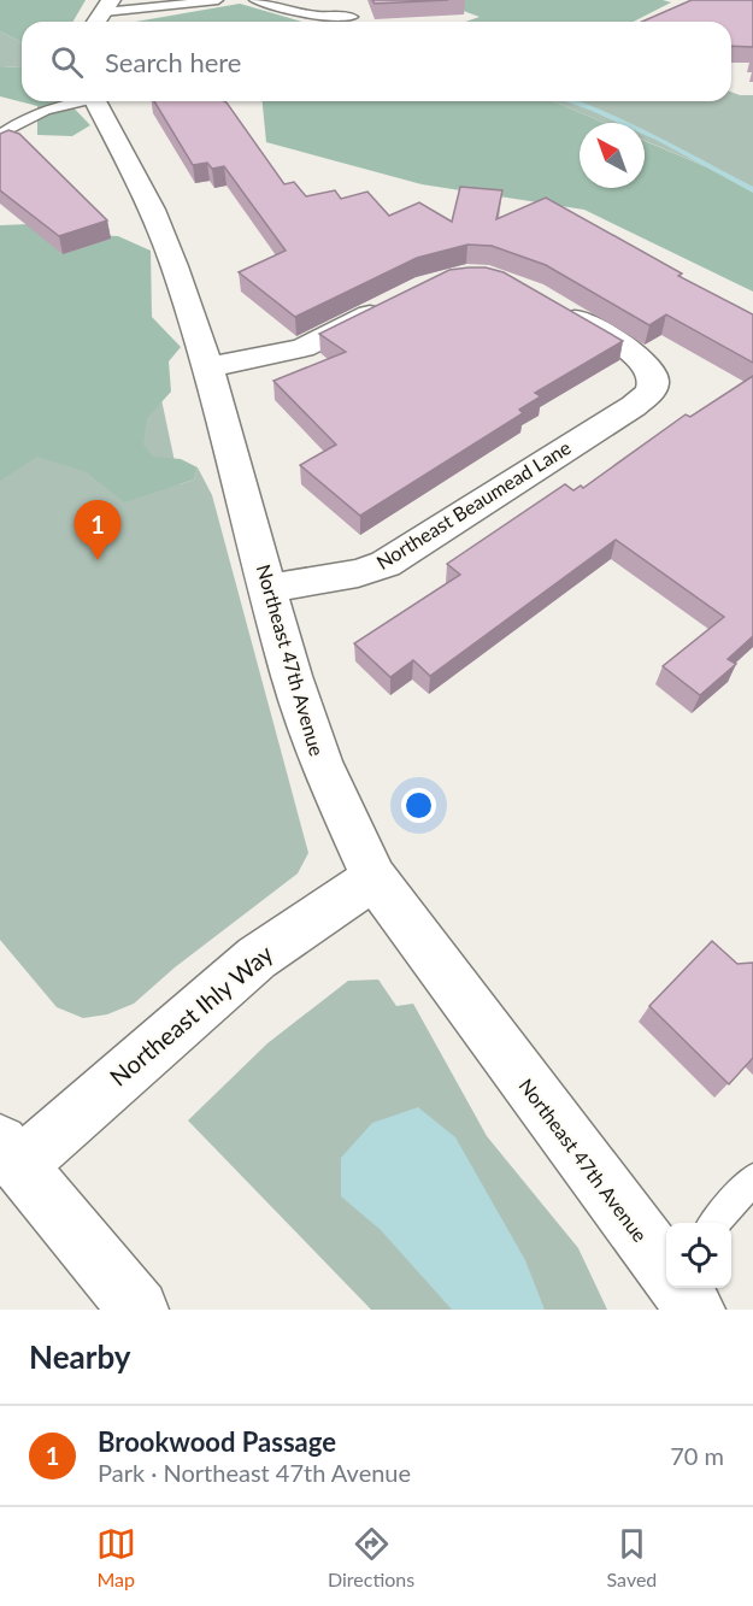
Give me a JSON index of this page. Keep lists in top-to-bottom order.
{
  "streets": {
    "street": ["Northeast Beaumead Lane", "Northeast 47th Avenue", "Northeast Ihly Way"]
  },
  "crossings": [
    ["Northeast Beaumead Lane", "Northeast 47th Avenue"],
    ["Northeast 47th Avenue", "Northeast Ihly Way"]
  ],
  "north": "top left",
  "page": {
    "search": "Search here",
    "pins": "1",
    "heading": "Nearby",
    "list": [
      {
        "mark": "1",
        "name": "Brookwood Passage",
        "note": "Park · Northeast 47th Avenue",
        "value": "70 m"
      }
    ],
    "nav": ["Map", "Directions", "Saved"]
  }
}
